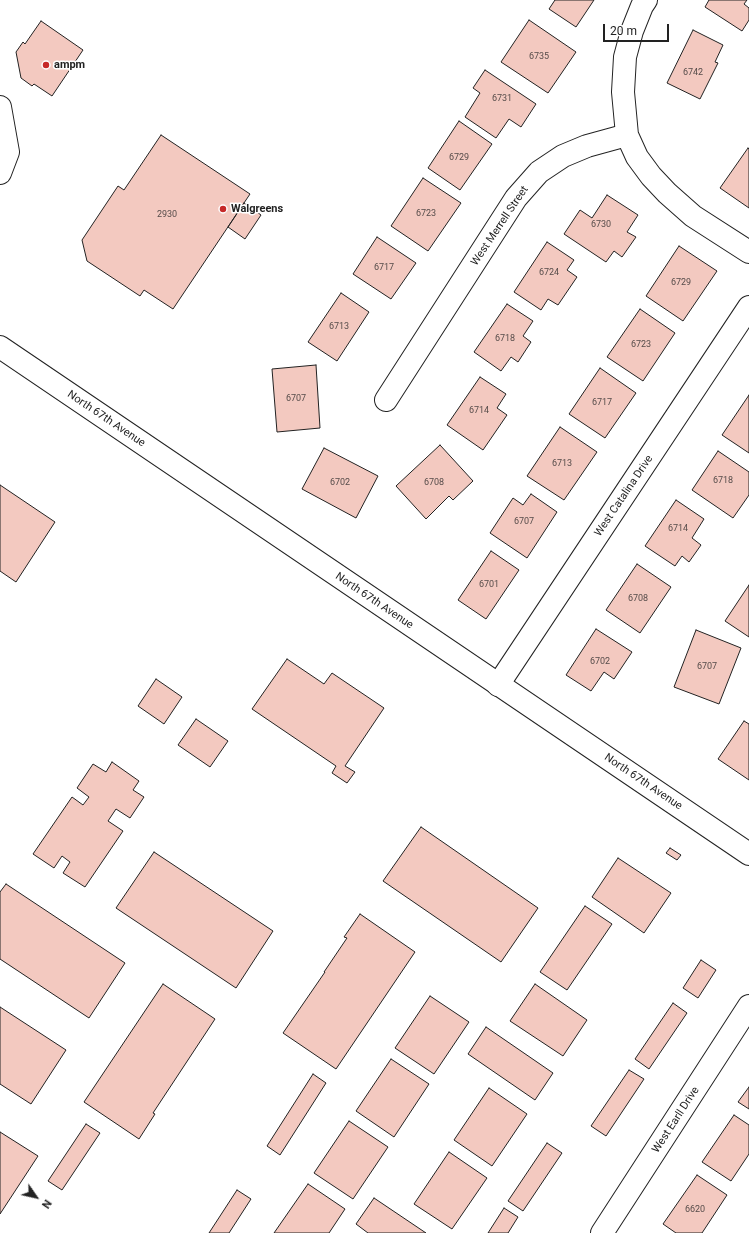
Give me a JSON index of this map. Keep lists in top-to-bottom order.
{
  "streets": {
    "street": [
      "West Merrell Street",
      "North 67th Avenue",
      "West Catalina Drive",
      "West Earll Drive"
    ]
  },
  "crossings": [
    ["North 67th Avenue", "West Catalina Drive"]
  ],
  "places": ["ampm", "Walgreens"],
  "house_numbers": [
    "6735",
    "6742",
    "6731",
    "6729",
    "6723",
    "2930",
    "6730",
    "6717",
    "6724",
    "6729",
    "6713",
    "6718",
    "6723",
    "6707",
    "6717",
    "6714",
    "6713",
    "6718",
    "6702",
    "6708",
    "6707",
    "6714",
    "6701",
    "6708",
    "6702",
    "6707",
    "6620"
  ],
  "scale_bar": "20 m",
  "north": "bottom right"
}
